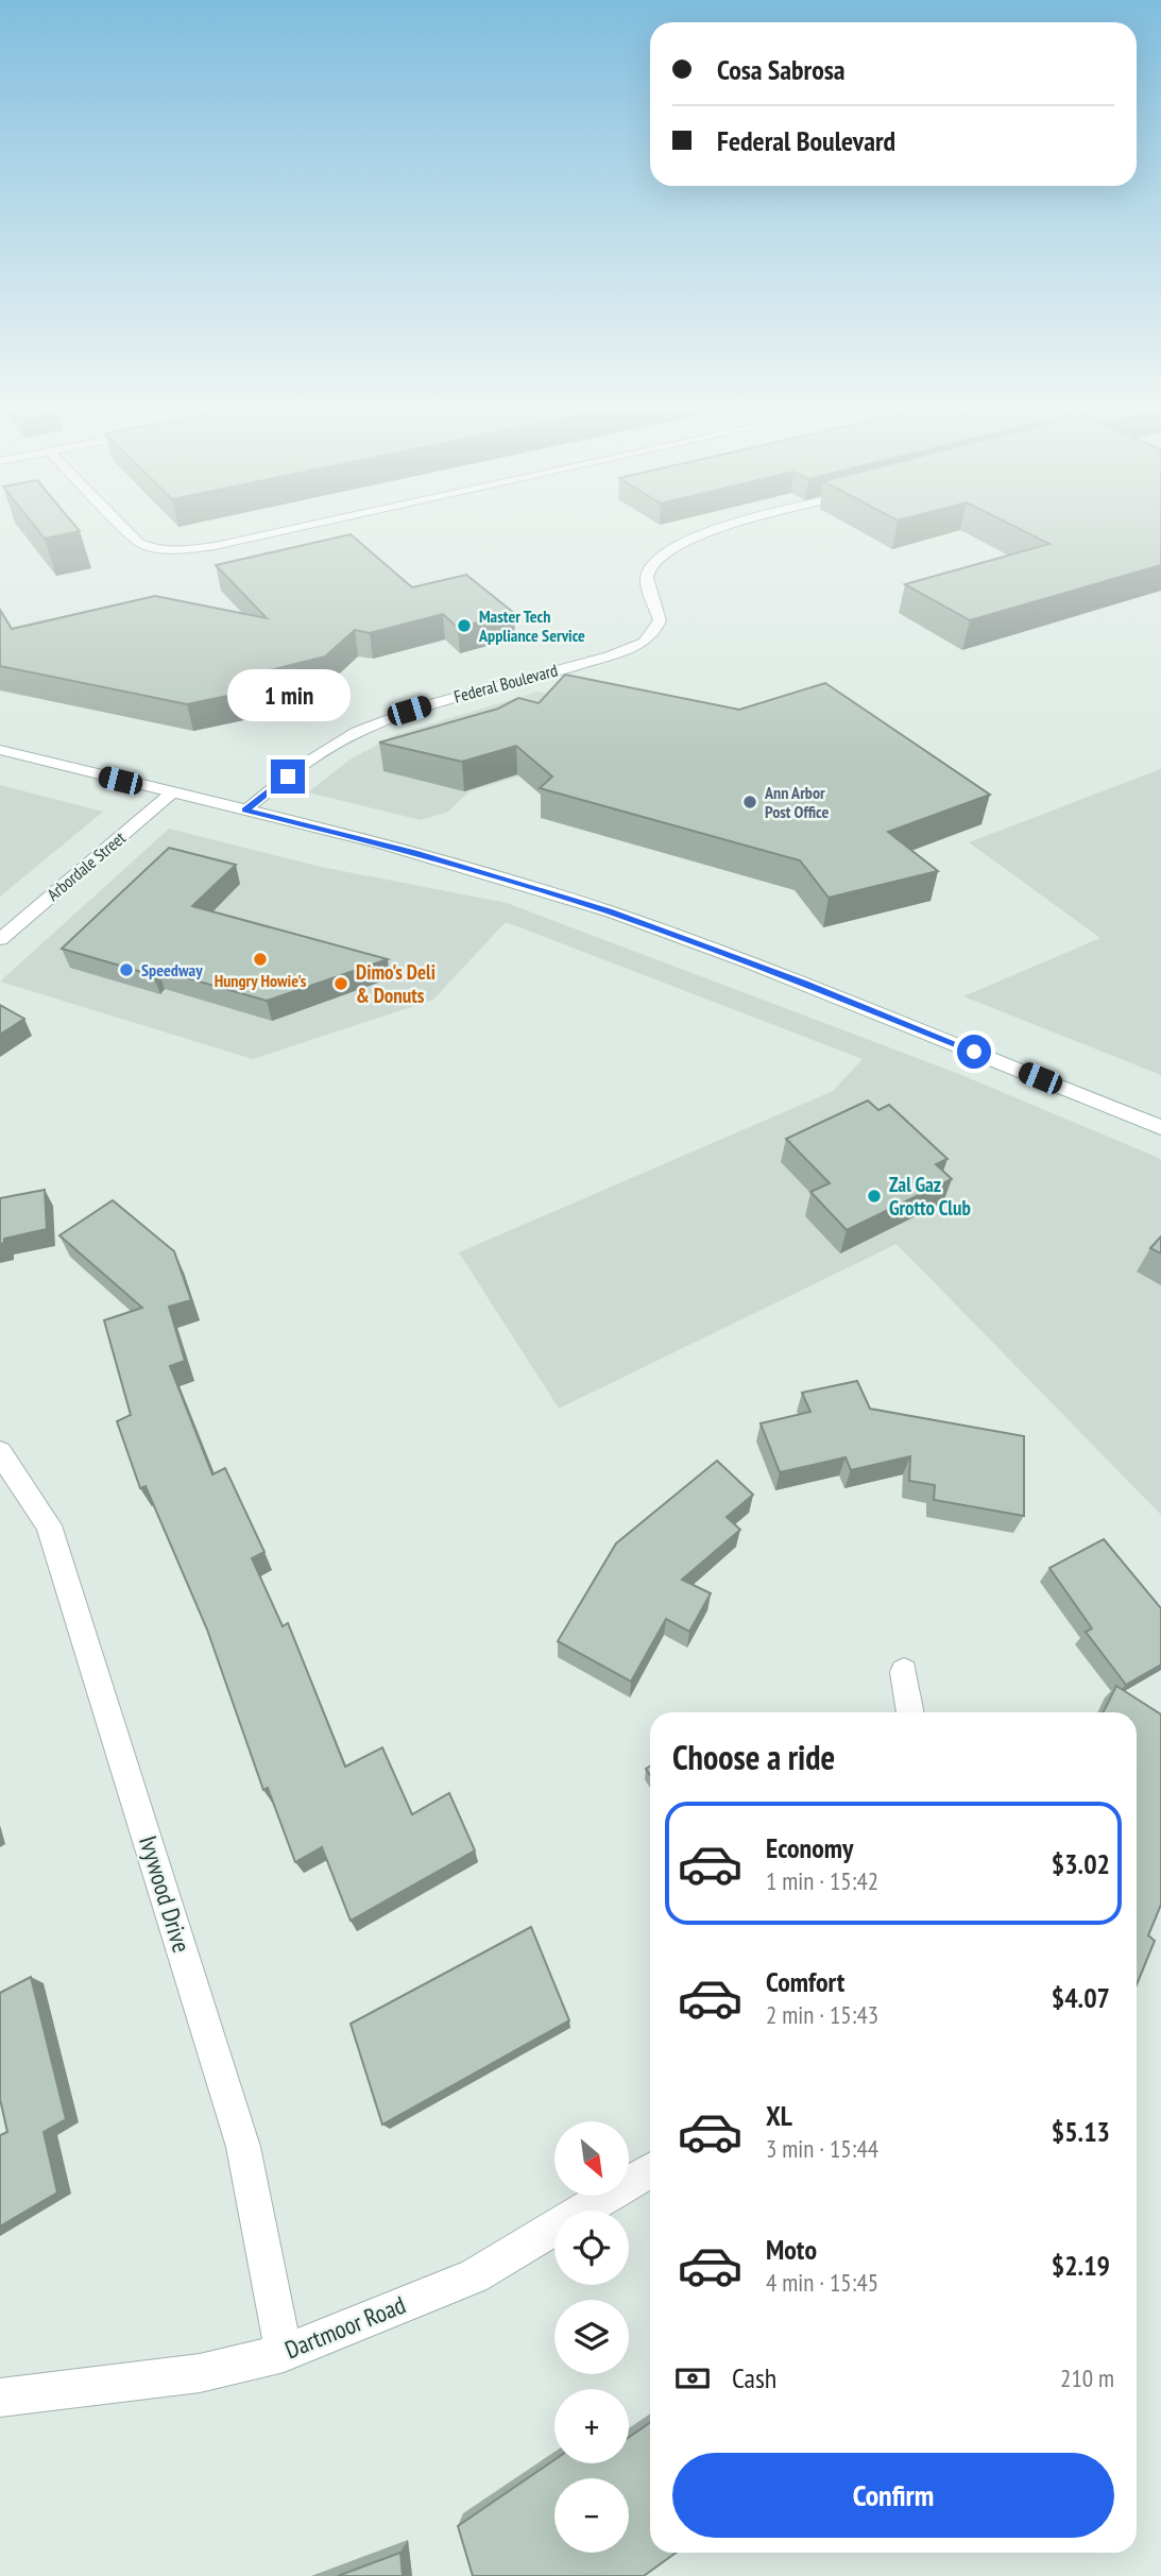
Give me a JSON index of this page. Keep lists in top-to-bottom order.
{
  "streets": {
    "street": [
      "Federal Boulevard",
      "Arbordale Street",
      "Ivywood Drive",
      "Dartmoor Road"
    ]
  },
  "crossings": [
    ["Ivywood Drive", "Dartmoor Road"]
  ],
  "places": [
    "Master Tech Appliance Service",
    "Ann Arbor Post Office",
    "Hungry Howie's",
    "Speedway",
    "Dimo's Deli & Donuts",
    "Zal Gaz Grotto Club"
  ],
  "north": "bottom right",
  "page": {
    "banner": ["Cosa Sabrosa", "Federal Boulevard"],
    "bubble": "1 min",
    "heading": "Choose a ride",
    "list": [
      {
        "name": "Economy",
        "note": "1 min · 15:42",
        "value": "$3.02"
      },
      {
        "name": "Comfort",
        "note": "2 min · 15:43",
        "value": "$4.07"
      },
      {
        "name": "XL",
        "note": "3 min · 15:44",
        "value": "$5.13"
      },
      {
        "name": "Moto",
        "note": "4 min · 15:45",
        "value": "$2.19"
      }
    ],
    "map_buttons": ["+", "−"],
    "pay": ["Cash", "210 m"],
    "buttons": "Confirm"
  }
}
